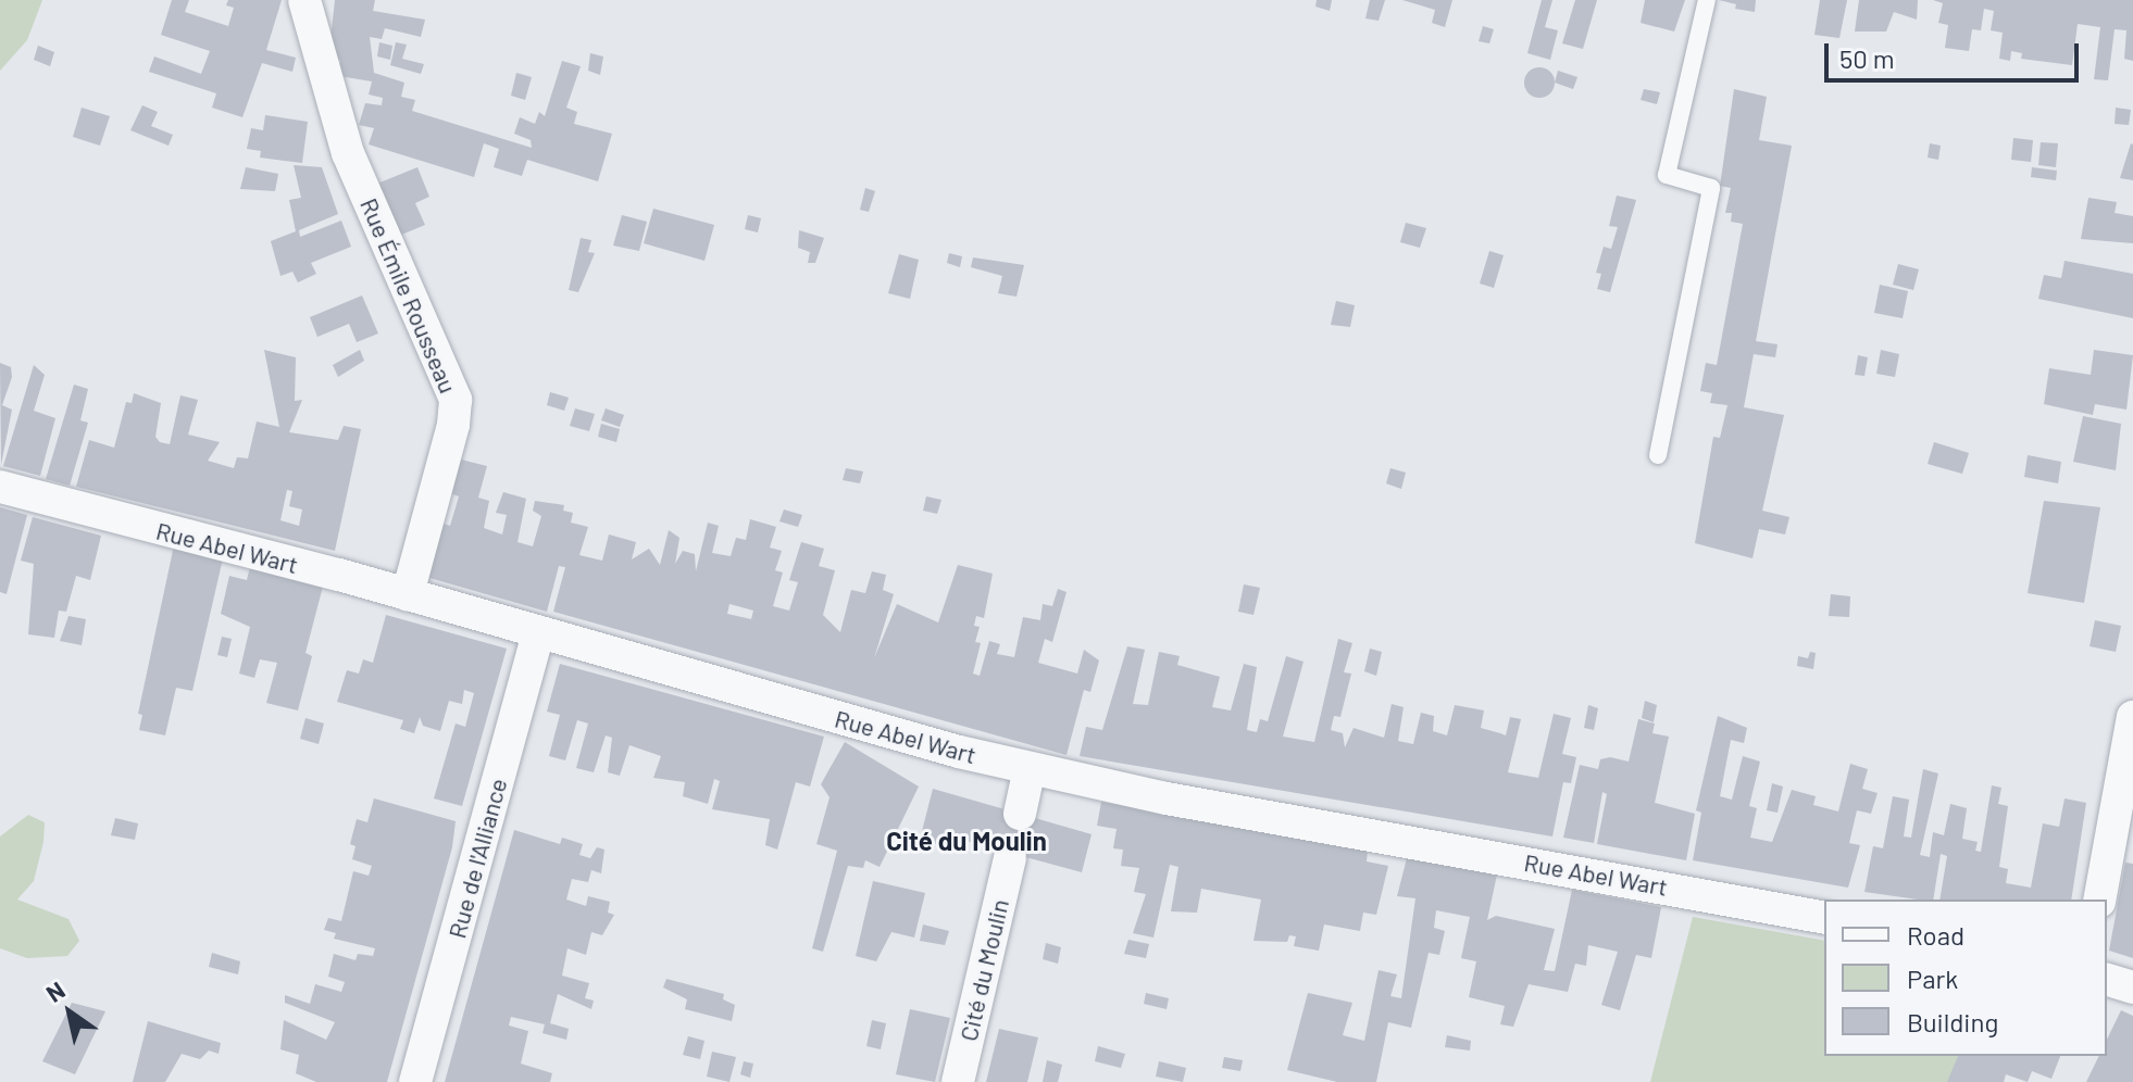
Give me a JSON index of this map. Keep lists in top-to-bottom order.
{
  "streets": {
    "street": [
      "Rue Émile Rousseau",
      "Rue Abel Wart",
      "Rue de l'Alliance",
      "Cité du Moulin"
    ]
  },
  "crossings": [
    ["Rue Émile Rousseau", "Rue Abel Wart"],
    ["Rue Abel Wart", "Rue de l'Alliance"]
  ],
  "districts": ["Cité du Moulin"],
  "legend": ["Road", "Park", "Building"],
  "scale_bar": "50 m",
  "north": "top left"
}
